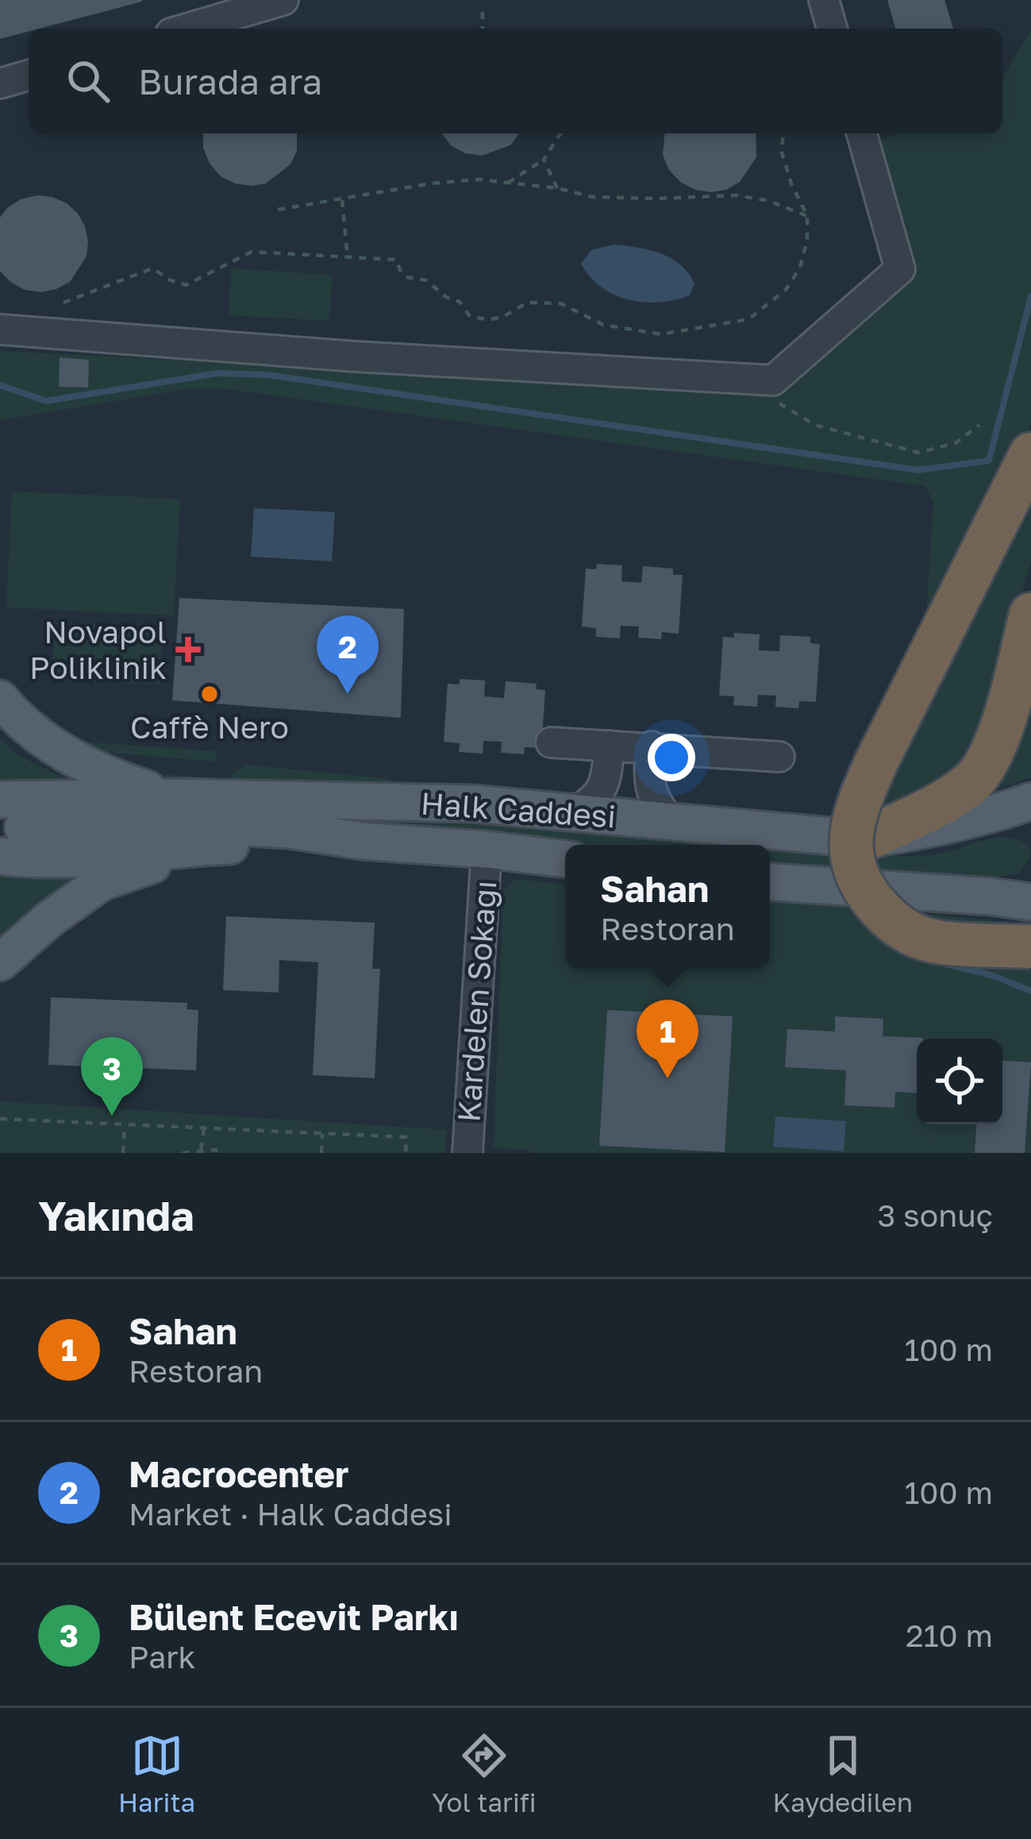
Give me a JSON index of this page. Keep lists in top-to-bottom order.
{
  "streets": {
    "main road": ["Halk Caddesi"],
    "street": ["Kardelen Sokağı"]
  },
  "places": {
    "health": ["Novapol Poliklinik"],
    "other": ["Caffè Nero"]
  },
  "page": {
    "search": "Burada ara",
    "pins": ["2", "1", "3"],
    "popup": ["Sahan", "Restoran"],
    "heading": ["Yakında", "3 sonuç"],
    "list": [
      {
        "mark": "1",
        "name": "Sahan",
        "note": "Restoran",
        "value": "100 m"
      },
      {
        "mark": "2",
        "name": "Macrocenter",
        "note": "Market · Halk Caddesi",
        "value": "100 m"
      },
      {
        "mark": "3",
        "name": "Bülent Ecevit Parkı",
        "note": "Park",
        "value": "210 m"
      }
    ],
    "nav": ["Harita", "Yol tarifi", "Kaydedilen"]
  }
}
